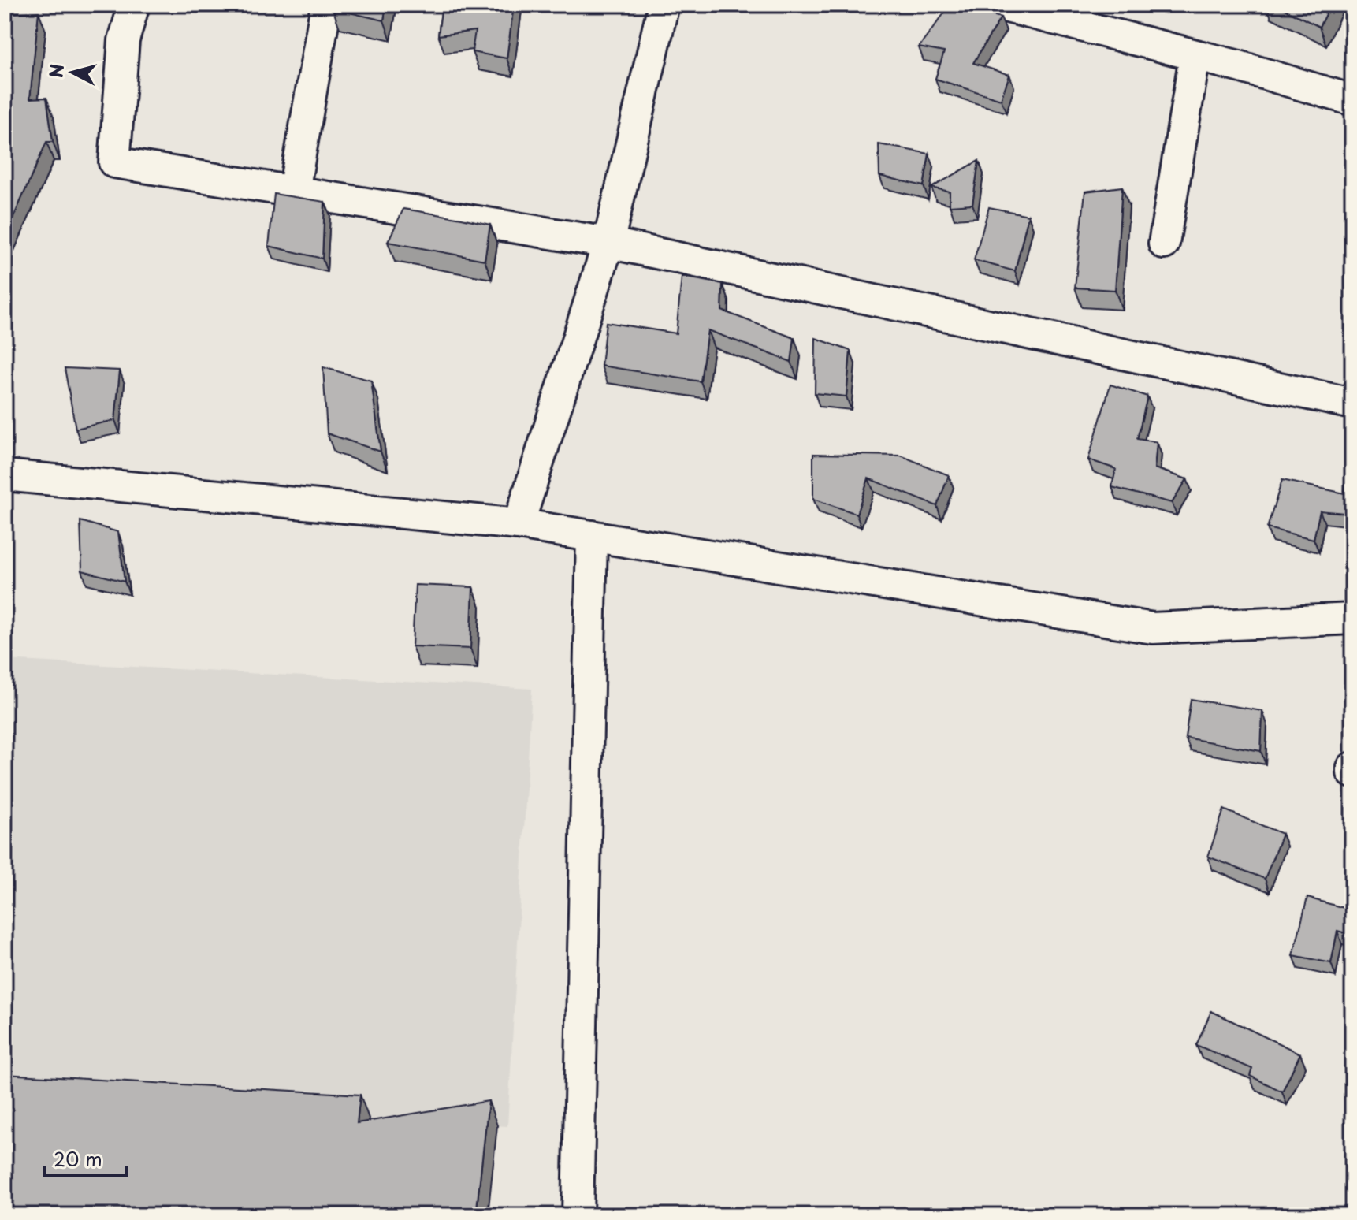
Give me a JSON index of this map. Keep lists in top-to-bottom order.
{
  "scale_bar": "20 m",
  "north": "left"
}
